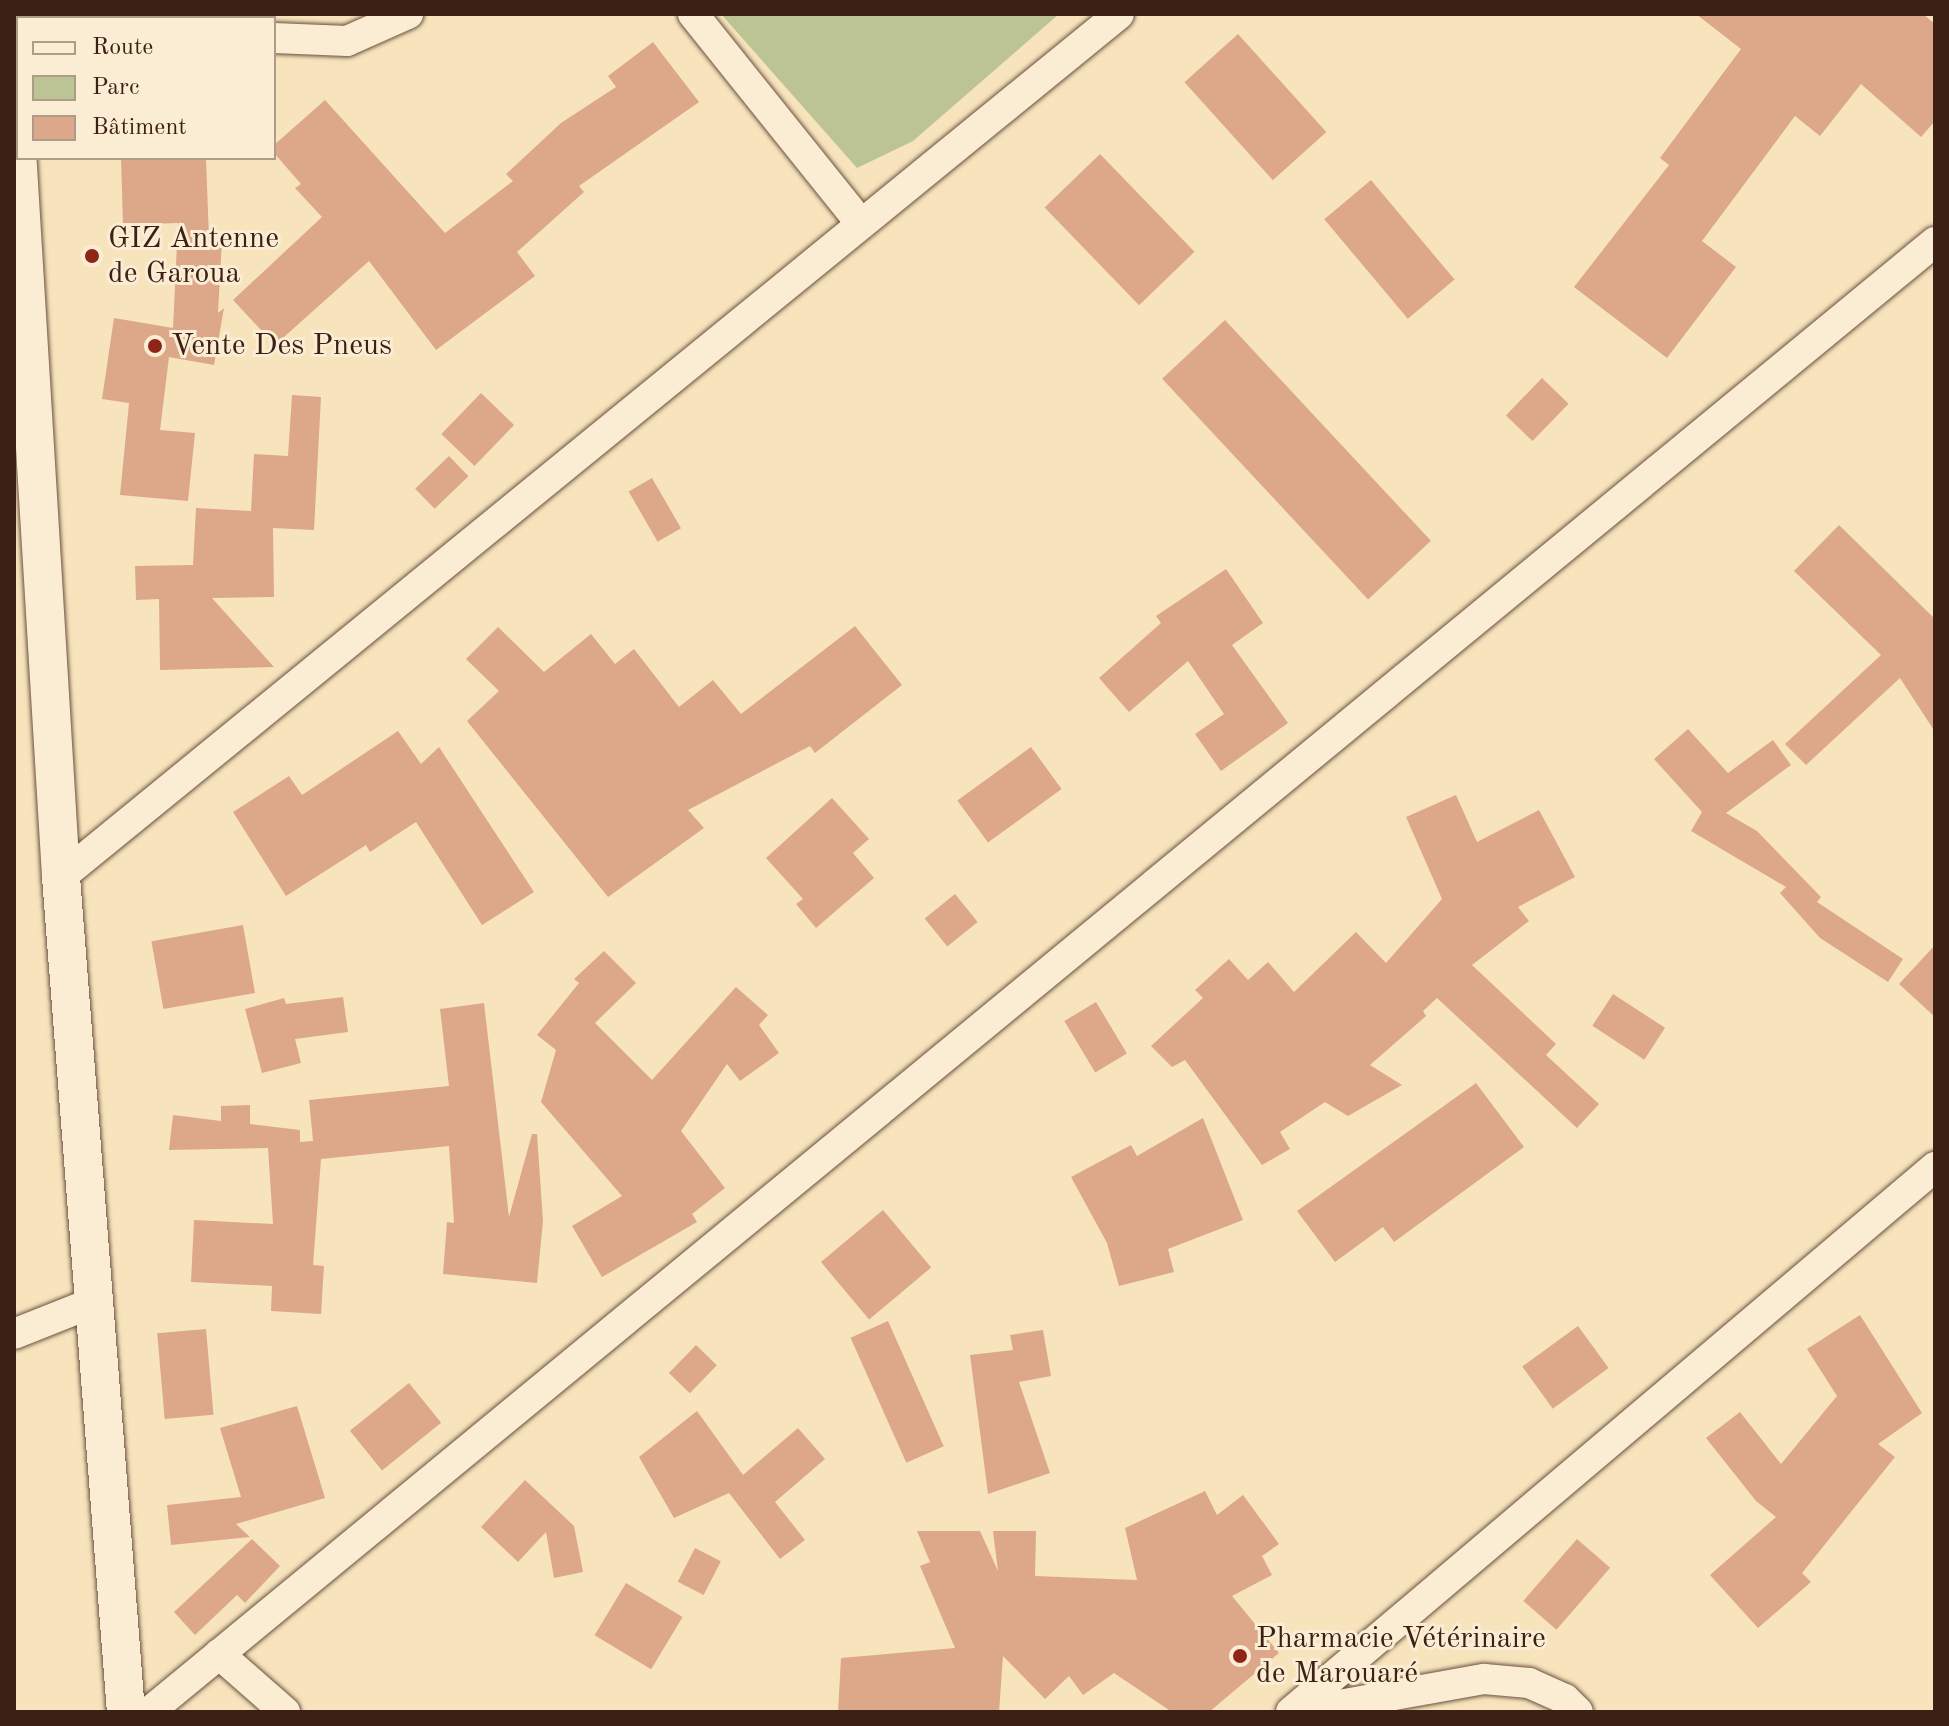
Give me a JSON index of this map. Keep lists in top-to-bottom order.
{
  "places": ["GIZ Antenne de Garoua", "Vente Des Pneus", "Pharmacie Vétérinaire de Marouaré"],
  "legend": ["Route", "Parc", "Bâtiment"]
}
